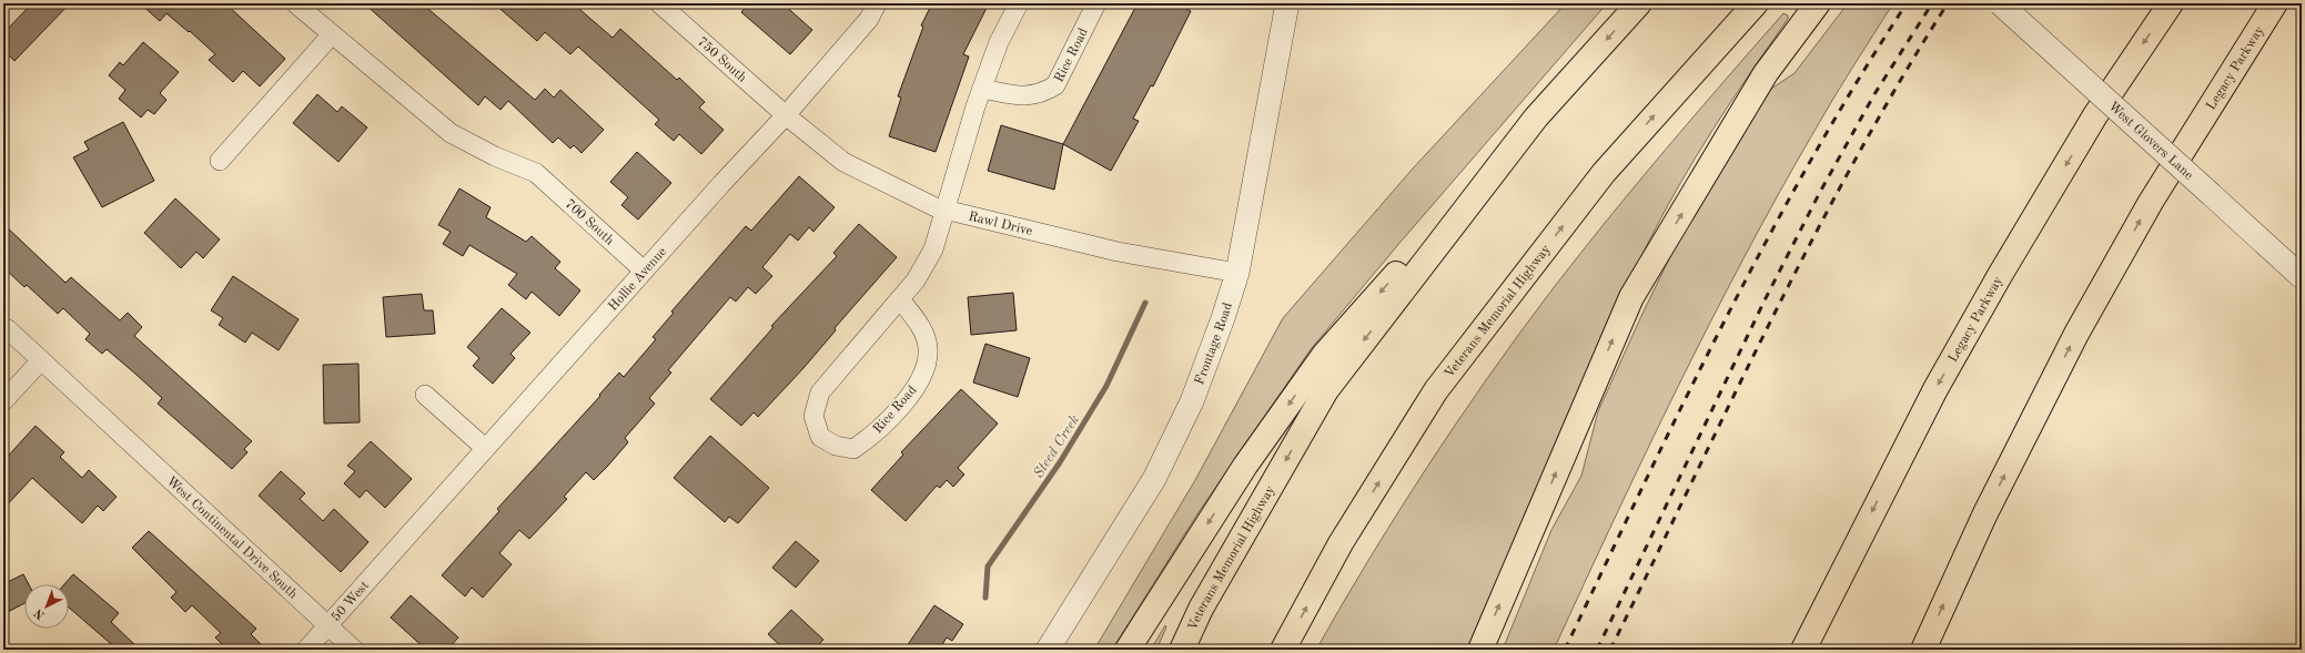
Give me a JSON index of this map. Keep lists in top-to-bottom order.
{
  "streets": {
    "highway": ["Legacy Parkway", "Veterans Memorial Highway"],
    "street": [
      "Rice Road",
      "750 South",
      "West Glovers Lane",
      "700 South",
      "Rawl Drive",
      "Hollie Avenue",
      "Frontage Road",
      "West Continental Drive South",
      "50 West"
    ]
  },
  "crossings": [
    ["Rice Road", "Rawl Drive"],
    ["750 South", "Rawl Drive"],
    ["750 South", "Hollie Avenue"],
    ["700 South", "Hollie Avenue"],
    ["Rawl Drive", "Hollie Avenue"],
    ["Rawl Drive", "Frontage Road"],
    ["Hollie Avenue", "50 West"],
    ["West Continental Drive South", "50 West"]
  ],
  "water": ["Steed Creek"],
  "north": "bottom left"
}
